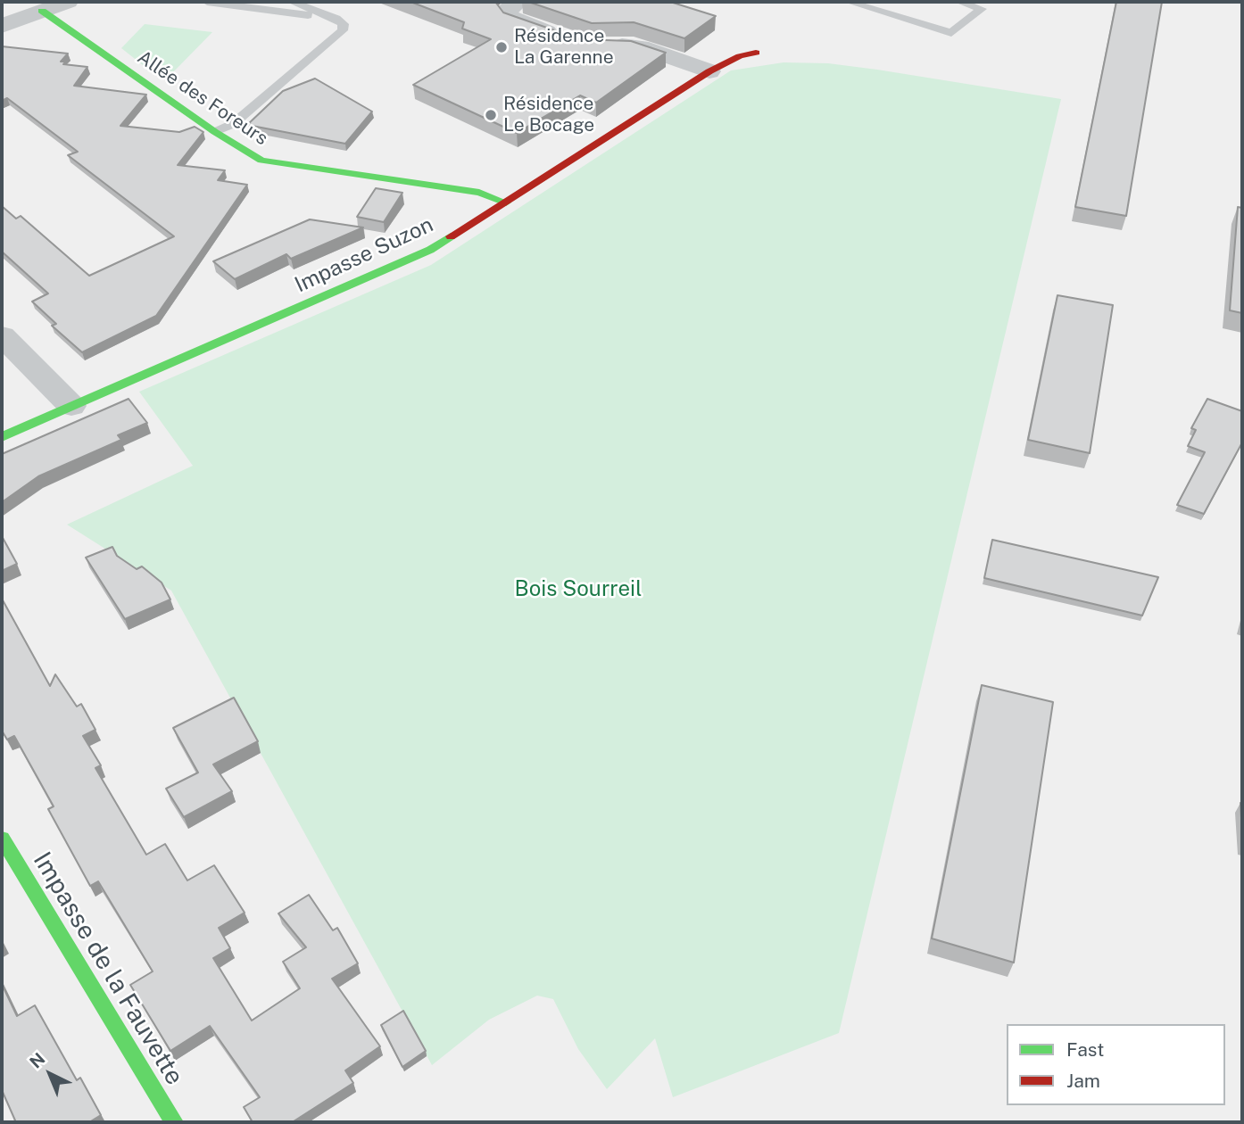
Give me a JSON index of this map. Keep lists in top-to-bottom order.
{
  "streets": {
    "street": ["Allée des Foreurs", "Impasse Suzon", "Impasse de la Fauvette"]
  },
  "crossings": [
    ["Allée des Foreurs", "Impasse Suzon"]
  ],
  "parks": ["Bois Sourreil"],
  "places": ["Résidence La Garenne", "Résidence Le Bocage"],
  "legend": ["Fast", "Jam"],
  "north": "top left"
}
